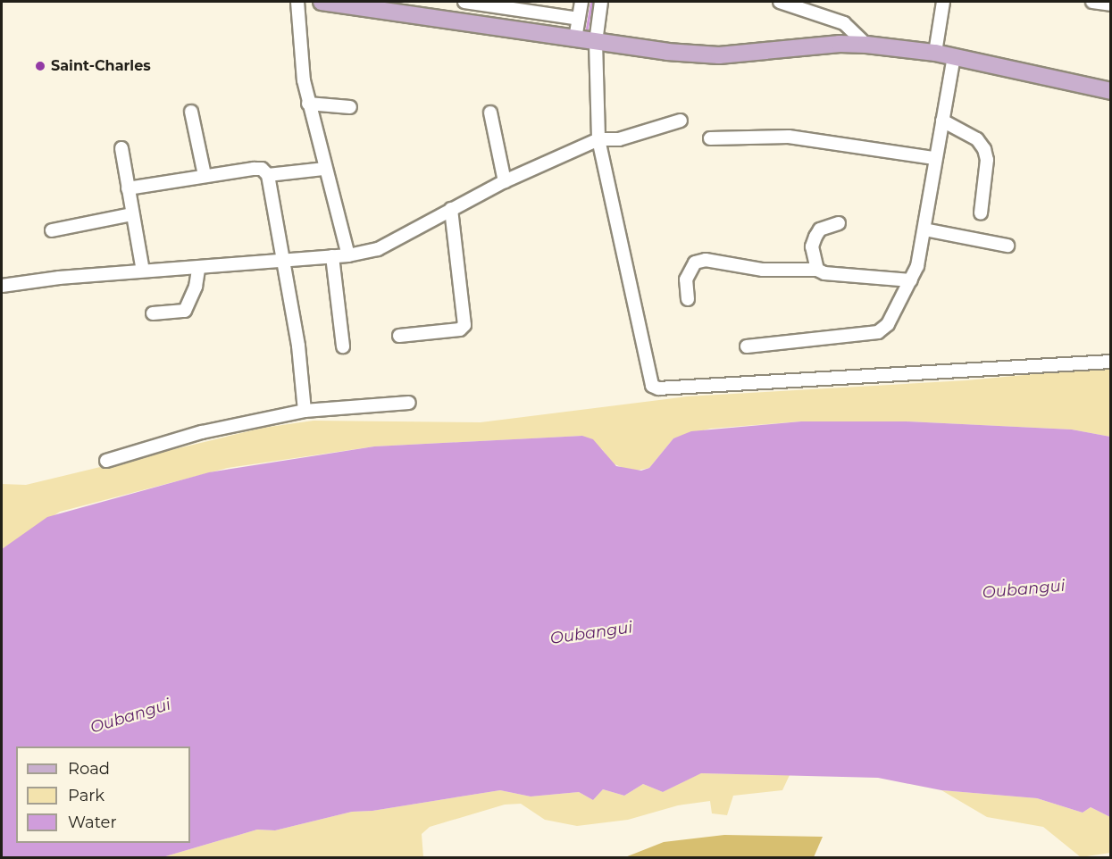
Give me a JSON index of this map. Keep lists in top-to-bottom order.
{
  "water": ["Oubangui"],
  "places": ["Saint-Charles"],
  "legend": ["Road", "Park", "Water"]
}
